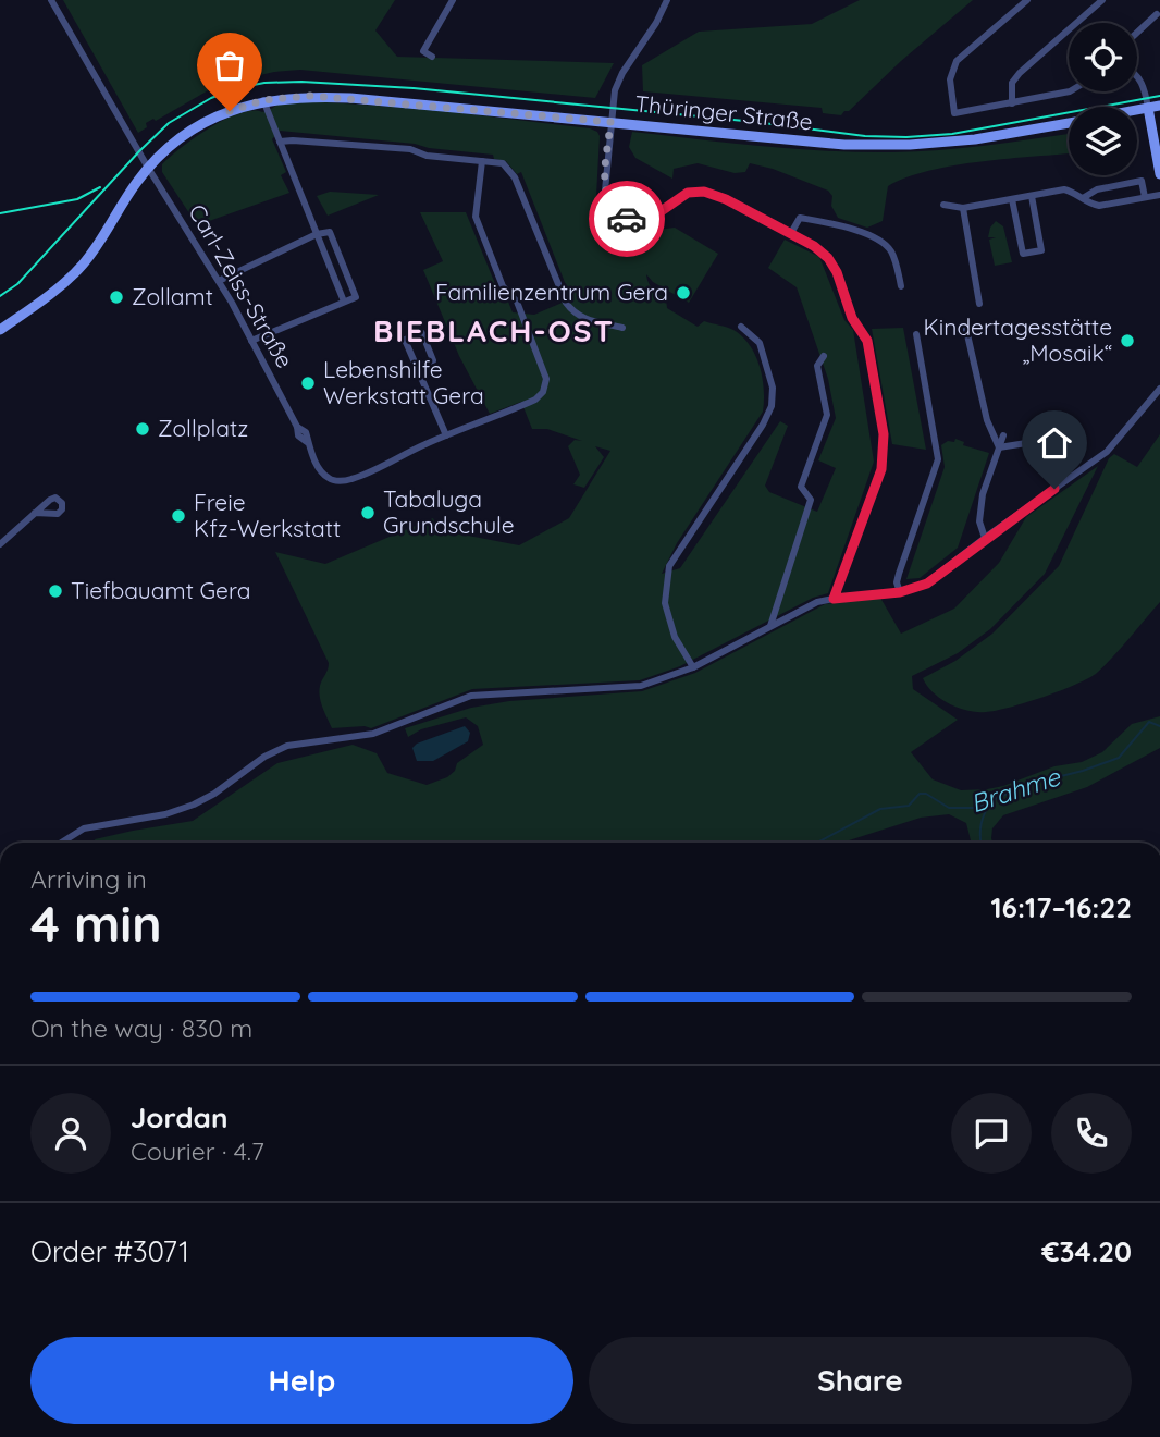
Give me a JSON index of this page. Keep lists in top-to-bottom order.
{
  "streets": {
    "main road": ["Thüringer Straße"],
    "street": ["Carl-Zeiss-Straße"]
  },
  "crossings": [
    ["Thüringer Straße", "Carl-Zeiss-Straße"]
  ],
  "districts": ["BIEBLACH-OST"],
  "water": ["Brahme"],
  "places": [
    "Familienzentrum Gera",
    "Zollamt",
    "Kindertagesstätte „Mosaik“",
    "Lebenshilfe Werkstatt Gera",
    "Zollplatz",
    "Tabaluga Grundschule",
    "Freie Kfz-Werkstatt",
    "Tiefbauamt Gera"
  ],
  "page": {
    "heading": ["4 min", "Arriving in", "16:17–16:22"],
    "panel": [
      "Jordan",
      "Courier · 4.7",
      "Order #3071",
      "€34.20"
    ],
    "bar": "On the way · 830 m",
    "buttons": ["Help", "Share"]
  }
}
